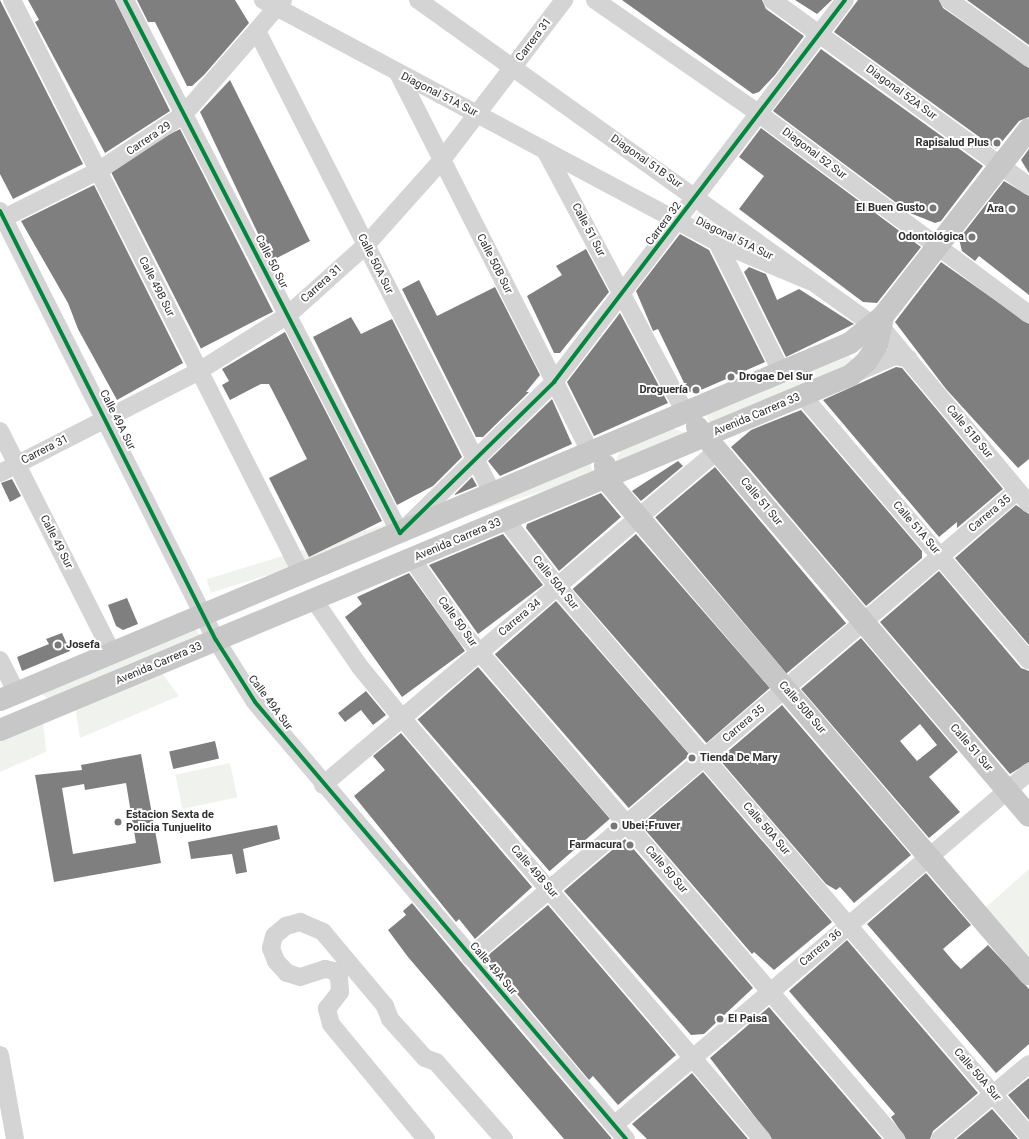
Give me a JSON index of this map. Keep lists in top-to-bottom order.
{
  "streets": {
    "main road": ["Calle 51 Sur", "Calle 50B Sur", "Avenida Carrera 33"],
    "street": [
      "Carrera 31",
      "Diagonal 52A Sur",
      "Diagonal 51A Sur",
      "Carrera 29",
      "Diagonal 52 Sur",
      "Diagonal 51B Sur",
      "Carrera 32",
      "Calle 50 Sur",
      "Calle 50A Sur",
      "Calle 49B Sur",
      "Calle 49A Sur",
      "Calle 51B Sur",
      "Carrera 35",
      "Calle 51A Sur",
      "Calle 49 Sur",
      "Carrera 34",
      "Carrera 36"
    ]
  },
  "crossings": [
    ["Carrera 31", "Diagonal 51A Sur"],
    ["Carrera 31", "Diagonal 51B Sur"],
    ["Carrera 31", "Calle 50 Sur"],
    ["Carrera 31", "Calle 50A Sur"],
    ["Carrera 31", "Calle 50B Sur"],
    ["Carrera 31", "Calle 49B Sur"],
    ["Carrera 31", "Calle 49A Sur"],
    ["Carrera 31", "Calle 49 Sur"],
    ["Diagonal 52A Sur", "Carrera 32"],
    ["Diagonal 52A Sur", "Avenida Carrera 33"],
    ["Diagonal 51A Sur", "Carrera 29"],
    ["Diagonal 51A Sur", "Diagonal 51B Sur"],
    ["Diagonal 51A Sur", "Carrera 32"],
    ["Diagonal 51A Sur", "Calle 51 Sur"],
    ["Diagonal 51A Sur", "Calle 50B Sur"],
    ["Carrera 29", "Calle 50 Sur"],
    ["Carrera 29", "Calle 50A Sur"],
    ["Carrera 29", "Calle 49B Sur"],
    ["Carrera 29", "Calle 49A Sur"],
    ["Diagonal 52 Sur", "Carrera 32"],
    ["Diagonal 52 Sur", "Avenida Carrera 33"],
    ["Diagonal 51B Sur", "Carrera 32"],
    ["Diagonal 51B Sur", "Avenida Carrera 33"],
    ["Diagonal 51B Sur", "Calle 51B Sur"],
    ["Carrera 32", "Calle 51 Sur"],
    ["Carrera 32", "Calle 50 Sur"],
    ["Carrera 32", "Calle 50A Sur"],
    ["Carrera 32", "Calle 50B Sur"],
    ["Carrera 32", "Avenida Carrera 33"],
    ["Calle 51 Sur", "Avenida Carrera 33"],
    ["Calle 51 Sur", "Carrera 35"],
    ["Calle 51 Sur", "Carrera 34"],
    ["Calle 51 Sur", "Carrera 36"],
    ["Calle 50 Sur", "Avenida Carrera 33"],
    ["Calle 50 Sur", "Carrera 35"],
    ["Calle 50 Sur", "Carrera 34"],
    ["Calle 50 Sur", "Carrera 36"],
    ["Calle 50A Sur", "Avenida Carrera 33"],
    ["Calle 50A Sur", "Carrera 35"],
    ["Calle 50A Sur", "Carrera 34"],
    ["Calle 50A Sur", "Carrera 36"],
    ["Calle 50B Sur", "Avenida Carrera 33"],
    ["Calle 50B Sur", "Carrera 35"],
    ["Calle 50B Sur", "Carrera 34"],
    ["Calle 50B Sur", "Carrera 36"],
    ["Calle 49B Sur", "Avenida Carrera 33"],
    ["Calle 49B Sur", "Carrera 35"],
    ["Calle 49B Sur", "Carrera 34"],
    ["Calle 49B Sur", "Carrera 36"],
    ["Avenida Carrera 33", "Calle 49A Sur"],
    ["Avenida Carrera 33", "Calle 51B Sur"],
    ["Avenida Carrera 33", "Calle 51A Sur"],
    ["Avenida Carrera 33", "Calle 49 Sur"],
    ["Avenida Carrera 33", "Carrera 34"],
    ["Calle 49A Sur", "Carrera 35"],
    ["Calle 49A Sur", "Carrera 34"],
    ["Calle 49A Sur", "Carrera 36"],
    ["Calle 51B Sur", "Carrera 35"],
    ["Carrera 35", "Calle 51A Sur"]
  ],
  "places": [
    "Rapisalud Plus",
    "El Buen Gusto",
    "Ara",
    "Odontológica",
    "Drogae Del Sur",
    "Droguería",
    "Josefa",
    "Tienda De Mary",
    "Estacion Sexta de Policia Tunjuelito",
    "Ubei-Fruver",
    "Farmacura",
    "El Paisa"
  ]
}
